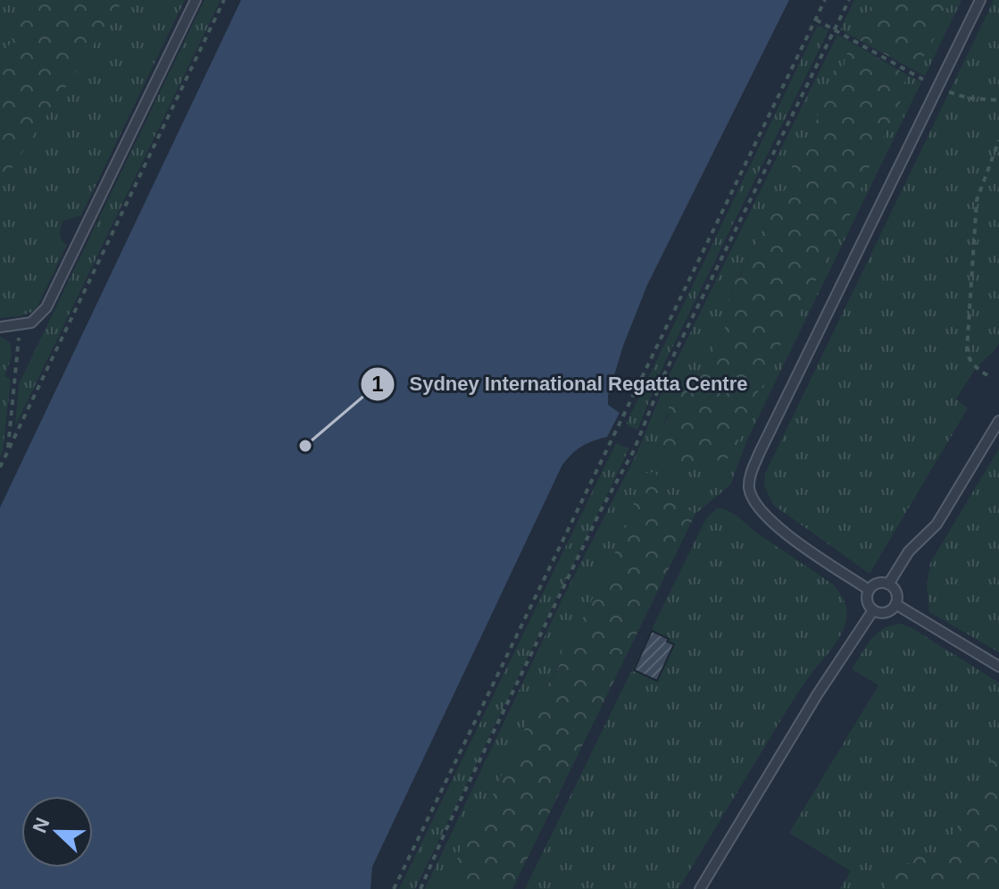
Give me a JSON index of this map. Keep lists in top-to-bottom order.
{
  "places": ["Sydney International Regatta Centre"],
  "north": "left"
}
